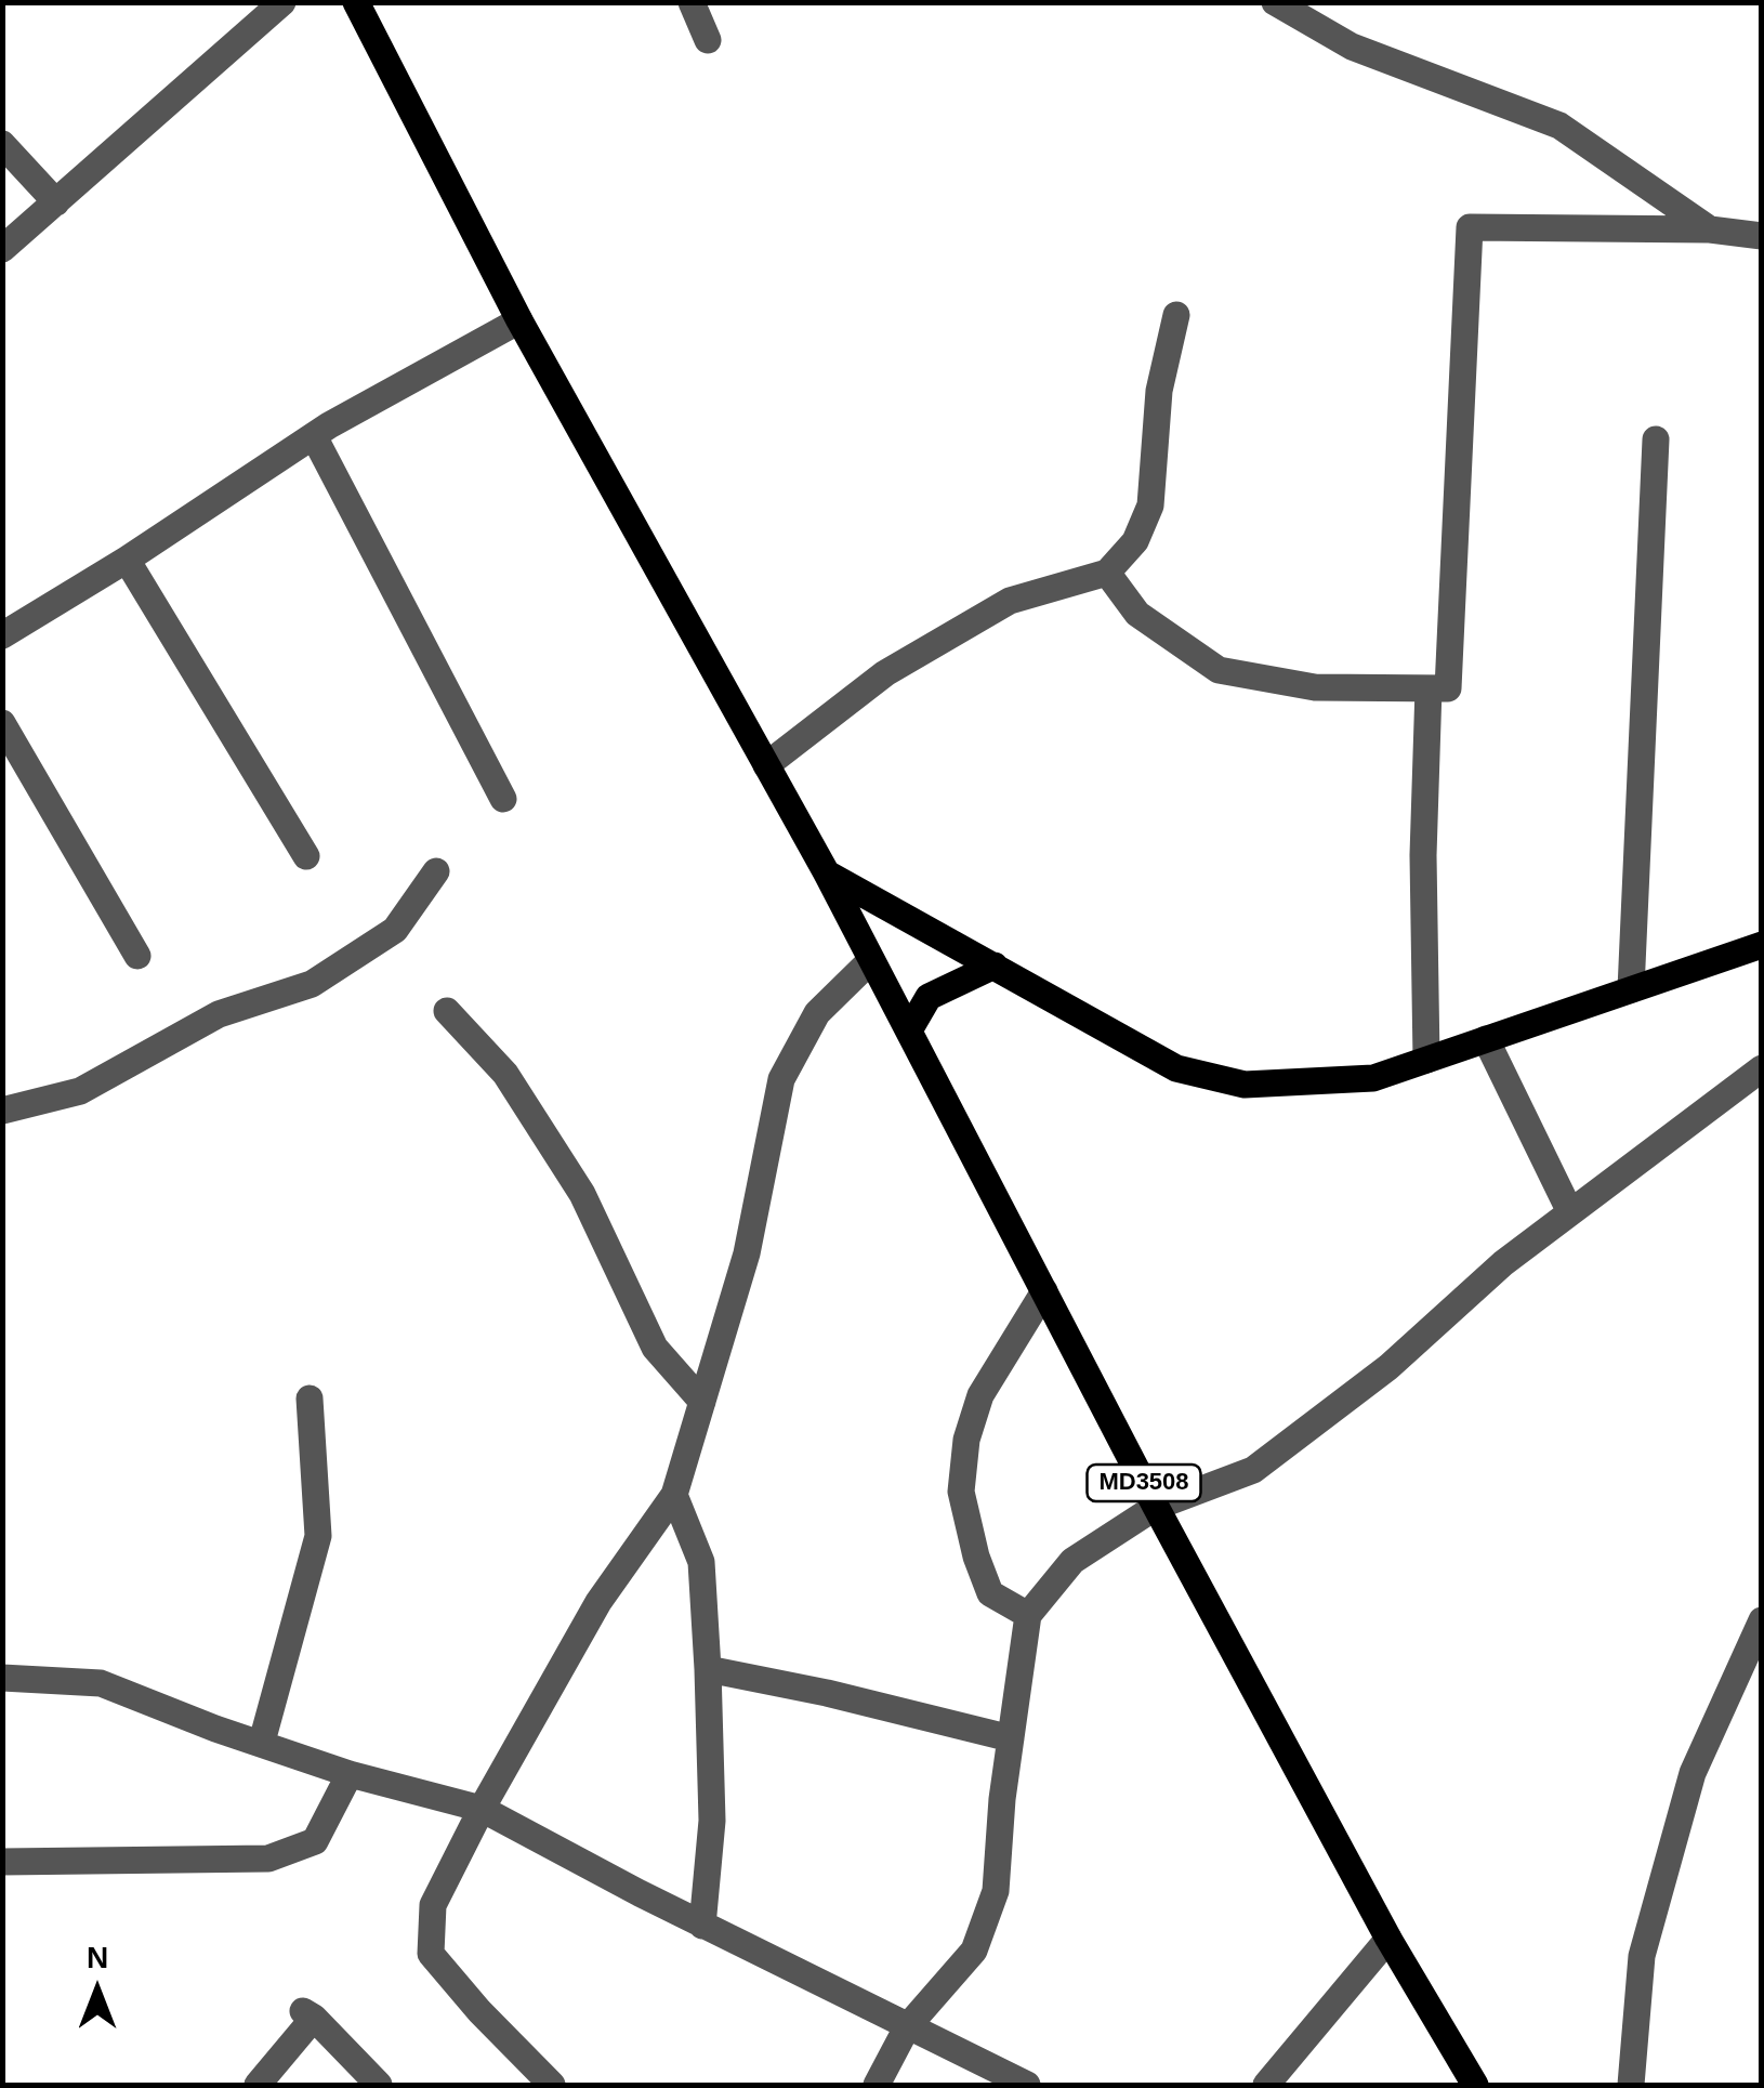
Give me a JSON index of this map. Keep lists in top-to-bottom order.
{
  "streets": {
    "main road": ["MD3508"]
  },
  "north": "top"
}
